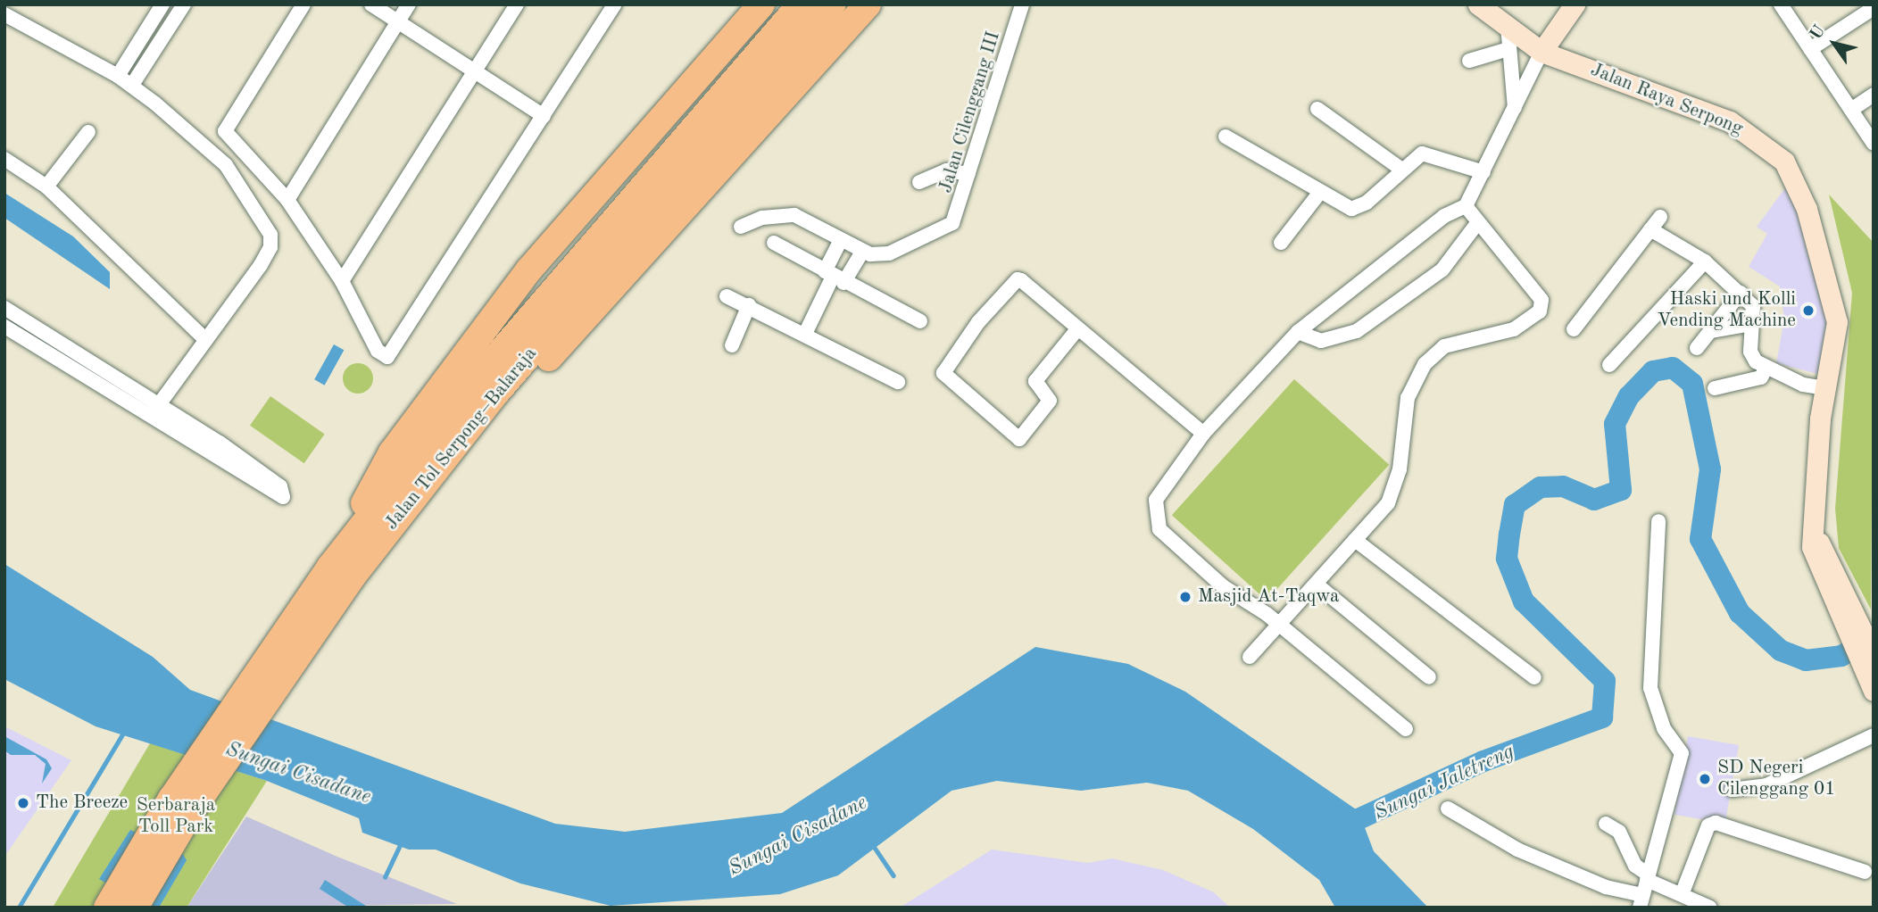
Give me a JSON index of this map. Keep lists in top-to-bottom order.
{
  "streets": {
    "highway": ["Jalan Tol Serpong–Balaraja"],
    "main road": ["Jalan Raya Serpong"],
    "street": ["Jalan Cilenggang III"]
  },
  "water": ["Sungai Cisadane", "Sungai Jaletreng"],
  "parks": ["Serbaraja Toll Park"],
  "places": [
    "Haski und Kolli Vending Machine",
    "Masjid At-Taqwa",
    "SD Negeri Cilenggang 01",
    "The Breeze"
  ],
  "north": "top left"
}
